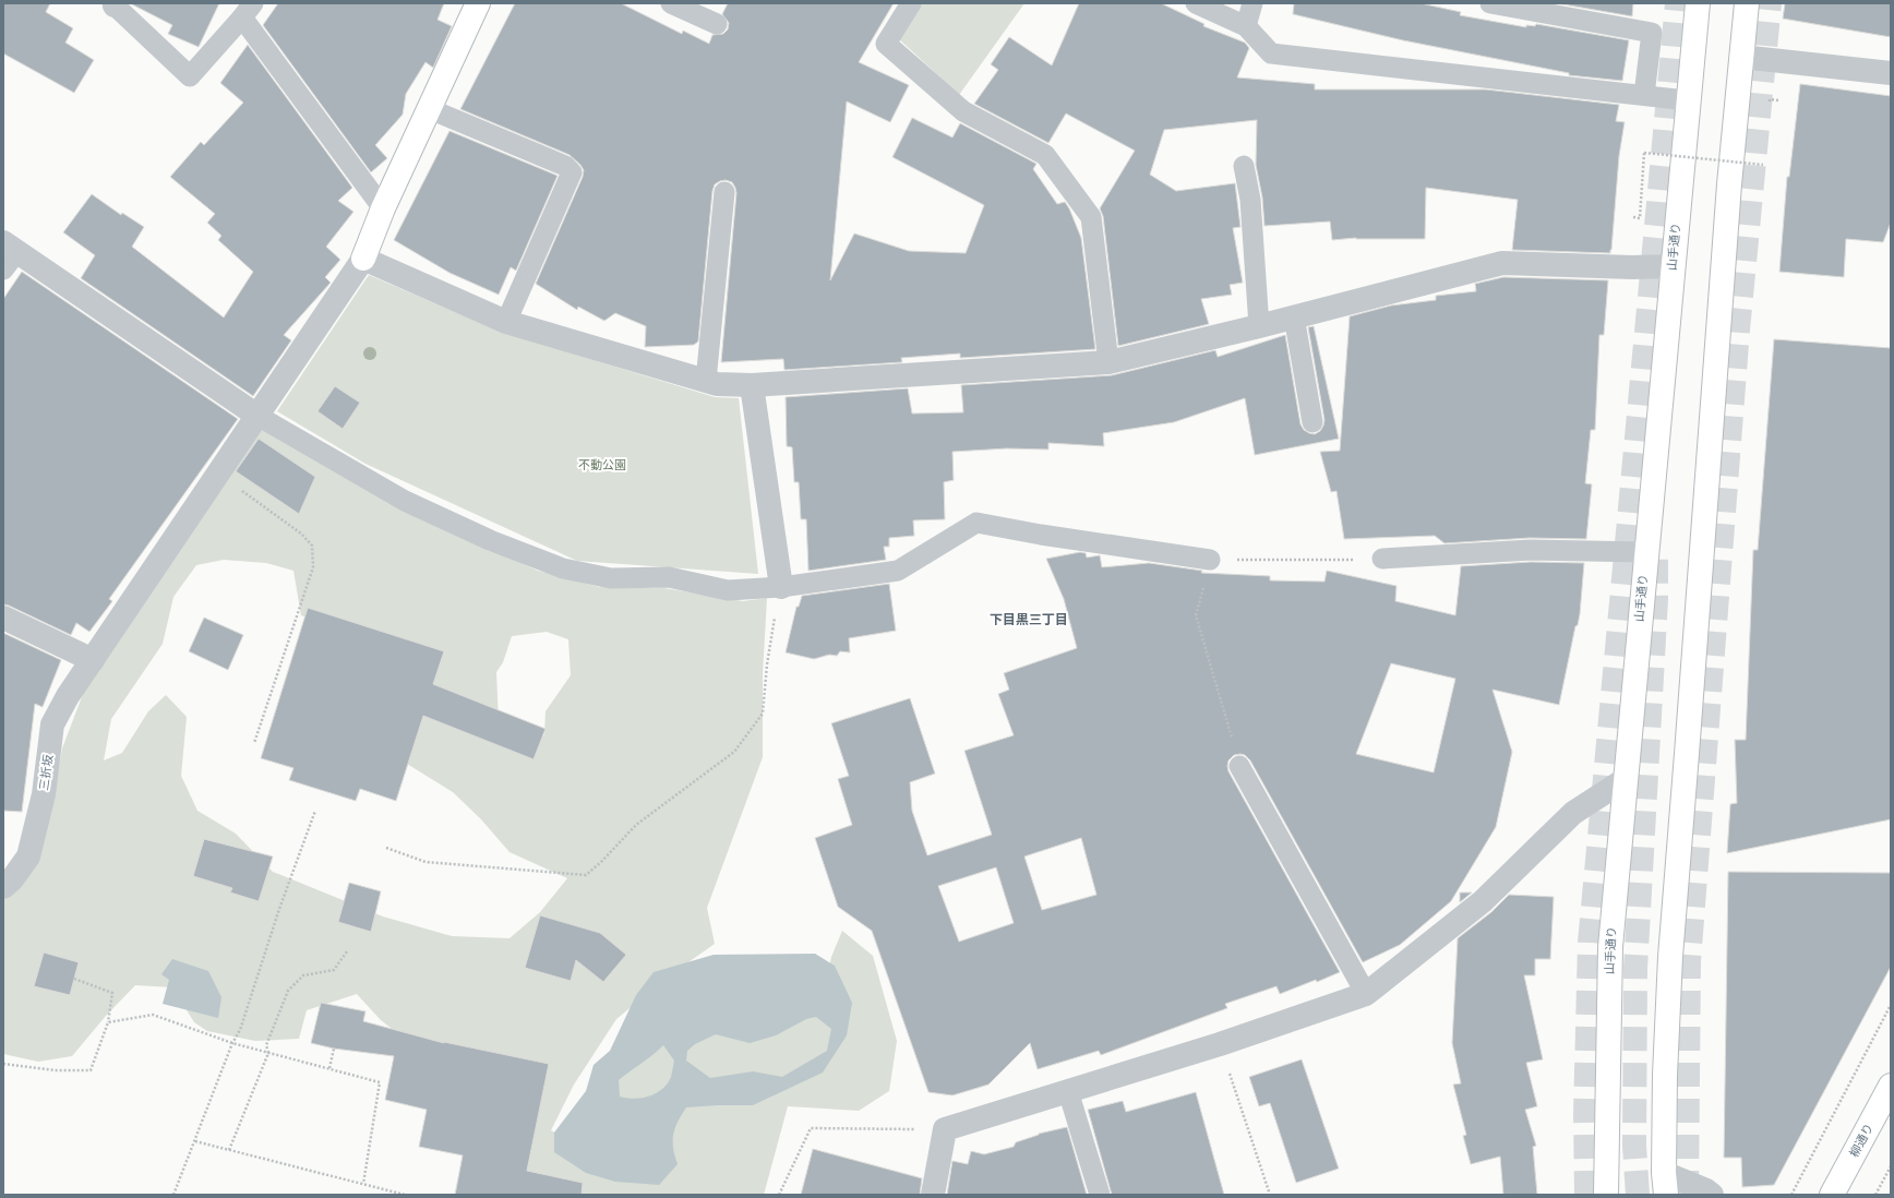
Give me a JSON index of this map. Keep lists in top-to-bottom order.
{
  "streets": {
    "main road": ["山手通り", "柳通り"],
    "street": ["三折坂"]
  },
  "districts": ["下目黒三丁目"],
  "parks": ["不動公園"]
}
